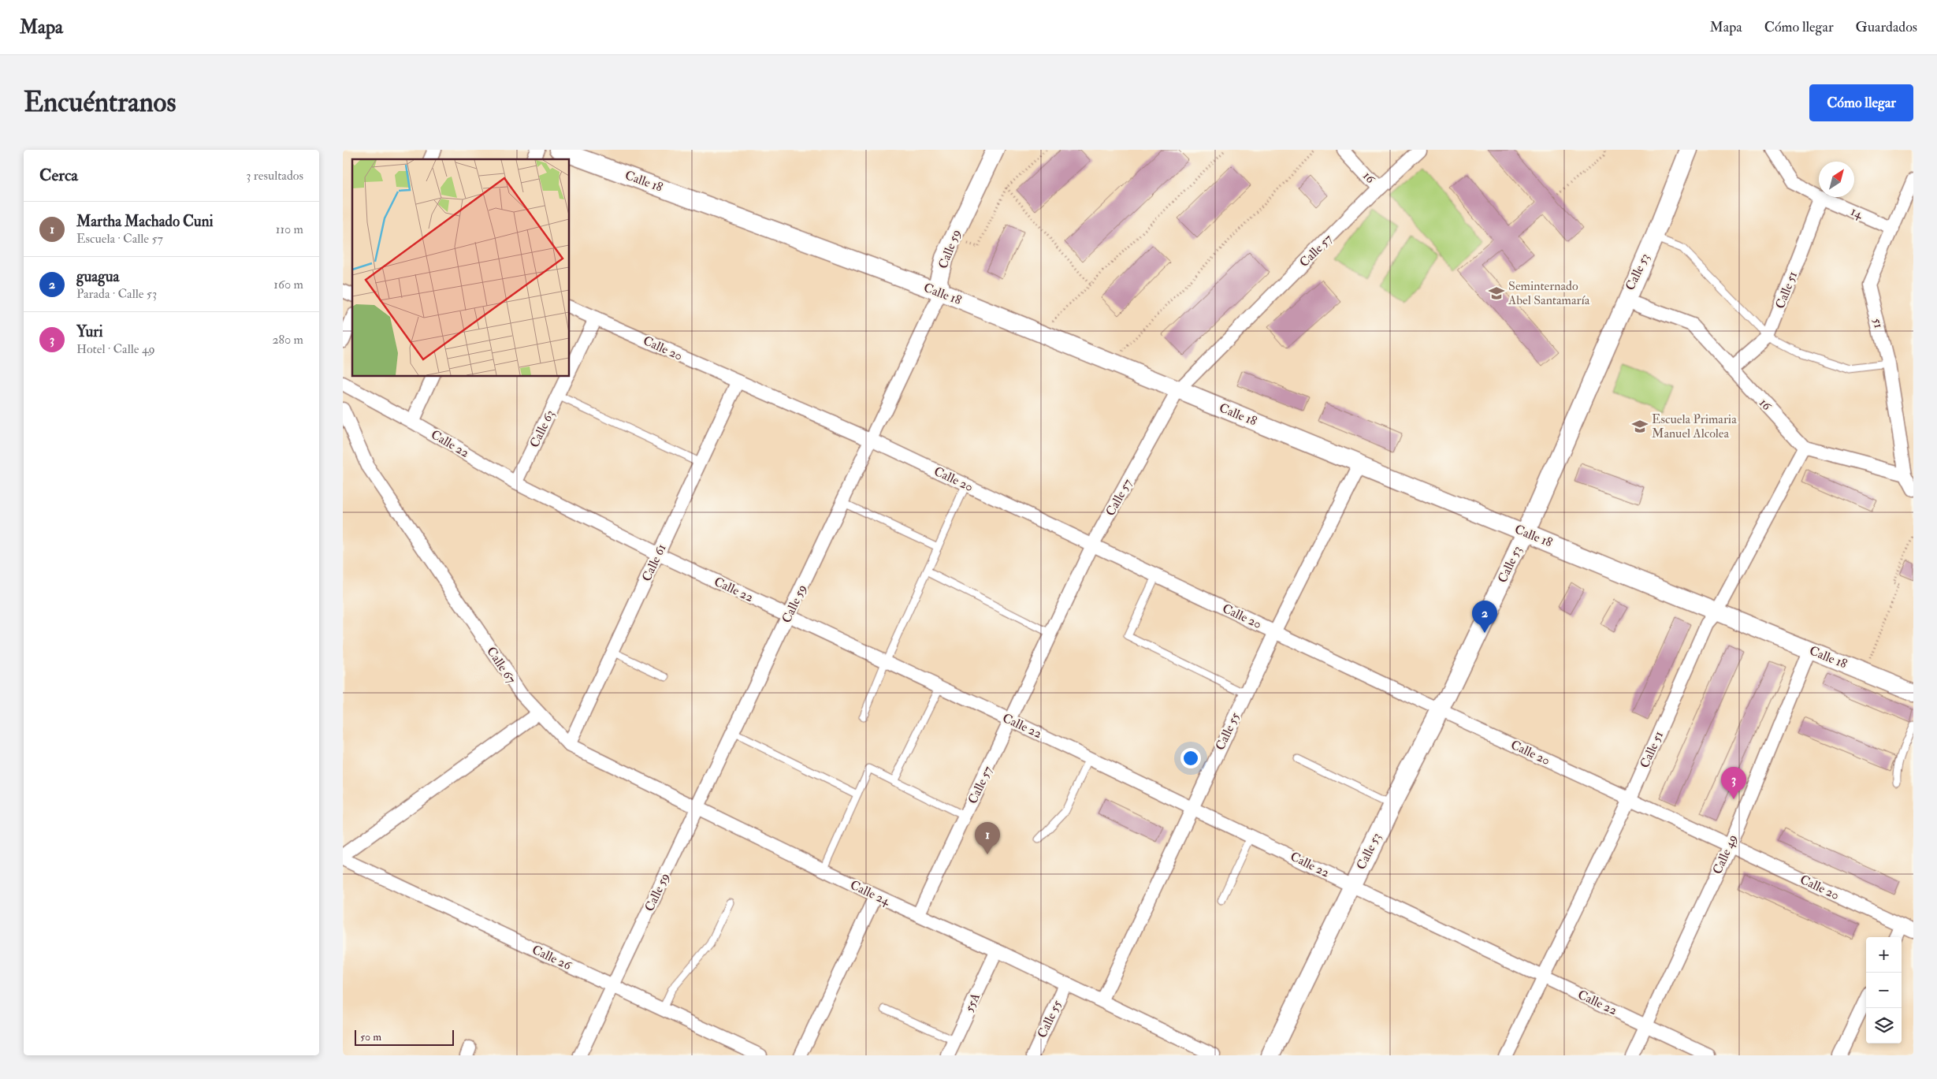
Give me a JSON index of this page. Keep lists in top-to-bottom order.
{
  "streets": {
    "street": [
      "16",
      "Calle 18",
      "14",
      "Calle 59",
      "Calle 57",
      "Calle 53",
      "Calle 51",
      "51",
      "Calle 20",
      "Calle 63",
      "Calle 22",
      "Calle 61",
      "Calle 67",
      "Calle 55",
      "Calle 49",
      "Calle 24",
      "Calle 26",
      "55A"
    ]
  },
  "crossings": [
    ["16", "Calle 57"],
    ["16", "Calle 53"],
    ["16", "Calle 51"],
    ["Calle 18", "Calle 59"],
    ["Calle 18", "Calle 57"],
    ["Calle 18", "Calle 53"],
    ["Calle 18", "Calle 51"],
    ["Calle 18", "Calle 55"],
    ["Calle 18", "Calle 49"],
    ["14", "Calle 51"],
    ["14", "51"],
    ["Calle 59", "Calle 20"],
    ["Calle 59", "Calle 22"],
    ["Calle 59", "Calle 24"],
    ["Calle 59", "Calle 26"],
    ["Calle 57", "Calle 20"],
    ["Calle 57", "Calle 22"],
    ["Calle 57", "Calle 24"],
    ["Calle 53", "Calle 20"],
    ["Calle 53", "Calle 22"],
    ["Calle 51", "Calle 20"],
    ["Calle 51", "Calle 22"],
    ["Calle 20", "Calle 63"],
    ["Calle 20", "Calle 61"],
    ["Calle 20", "Calle 55"],
    ["Calle 20", "Calle 49"],
    ["Calle 63", "Calle 22"],
    ["Calle 22", "Calle 61"],
    ["Calle 22", "Calle 55"],
    ["Calle 22", "Calle 49"],
    ["Calle 61", "Calle 24"],
    ["Calle 67", "Calle 24"],
    ["Calle 55", "Calle 24"],
    ["Calle 24", "55A"]
  ],
  "places": {
    "school or university": ["Seminternado Abel Santamaría", "Escuela Primaria Manuel Alcolea"]
  },
  "scale_bar": "50 m",
  "north": "top right",
  "page": {
    "header": "Mapa",
    "nav": ["Mapa", "Cómo llegar", "Guardados"],
    "buttons": "Cómo llegar",
    "title": "Encuéntranos",
    "heading": ["Cerca", "3 resultados"],
    "list": [
      {
        "mark": "1",
        "name": "Martha Machado Cuni",
        "note": "Escuela · Calle 57",
        "value": "110 m"
      },
      {
        "mark": "2",
        "name": "guagua",
        "note": "Parada · Calle 53",
        "value": "160 m"
      },
      {
        "mark": "3",
        "name": "Yuri",
        "note": "Hotel · Calle 49",
        "value": "280 m"
      }
    ],
    "pins": ["2", "3", "1"],
    "map_buttons": ["+", "−"],
    "scale": "50 m"
  }
}
